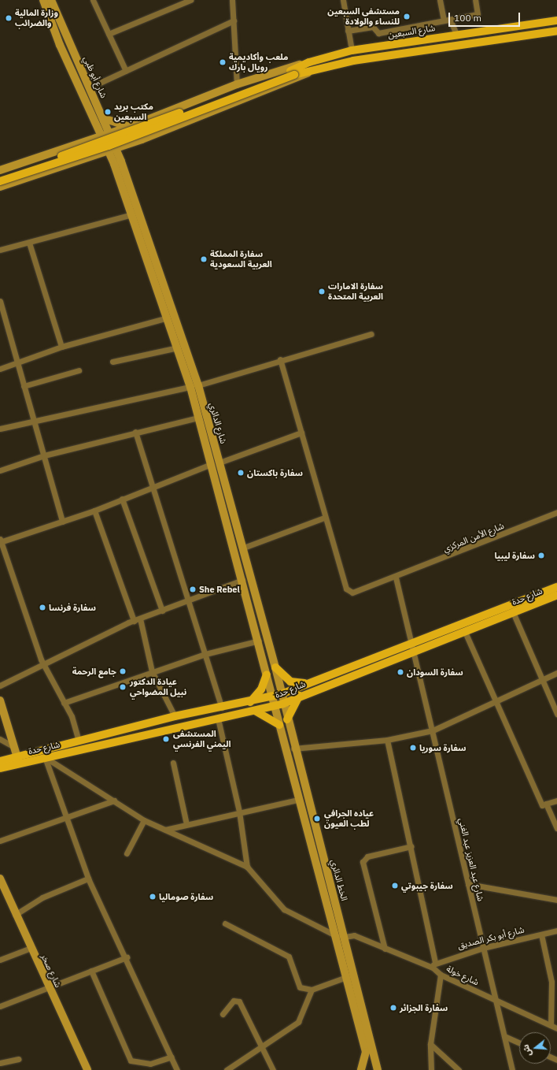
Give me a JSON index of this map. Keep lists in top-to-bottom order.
{
  "streets": {
    "main road": [
      "شارع السبعين",
      "شارع أبو ظبي",
      "شارع الدائري",
      "شارع حدة",
      "الخط الدائري",
      "شارع صخر"
    ],
    "street": [
      "شارع الأمن المركزي",
      "شارع عبد العزيز عبد الغني",
      "شارع أبو بكر الصديق",
      "شارع خولة"
    ]
  },
  "crossings": [
    ["شارع أبو ظبي", "شارع الدائري"],
    ["شارع الدائري", "شارع حدة"],
    ["شارع الدائري", "الخط الدائري"],
    ["شارع الأمن المركزي", "شارع عبد العزيز عبد الغني"],
    ["شارع حدة", "شارع عبد العزيز عبد الغني"],
    ["شارع حدة", "الخط الدائري"],
    ["شارع عبد العزيز عبد الغني", "شارع أبو بكر الصديق"],
    ["شارع عبد العزيز عبد الغني", "شارع خولة"],
    ["الخط الدائري", "شارع خولة"],
    ["شارع أبو بكر الصديق", "شارع خولة"]
  ],
  "places": [
    "مستشفى السبعين للنساء والولادة",
    "وزارة المالية والضرائب",
    "ملعب وأكاديمية رويال بارك",
    "مكتب بريد السبعين",
    "سفارة المملكة العربية السعودية",
    "سفارة الامارات العربية المتحدة",
    "سفارة باكستان",
    "سفارة ليبيا",
    "She Rebel",
    "سفارة فرنسا",
    "جامع الرحمة",
    "سفارة السودان",
    "عيادة الدكتور نبيل المضواحي",
    "المستشفى اليمني الفرنسي",
    "سفارة سوريا",
    "عياده الجرافي لطب العيون",
    "سفارة جيبوتي",
    "سفارة صوماليا",
    "سفارة الجزائر"
  ],
  "scale_bar": "100 m",
  "north": "left"
}
